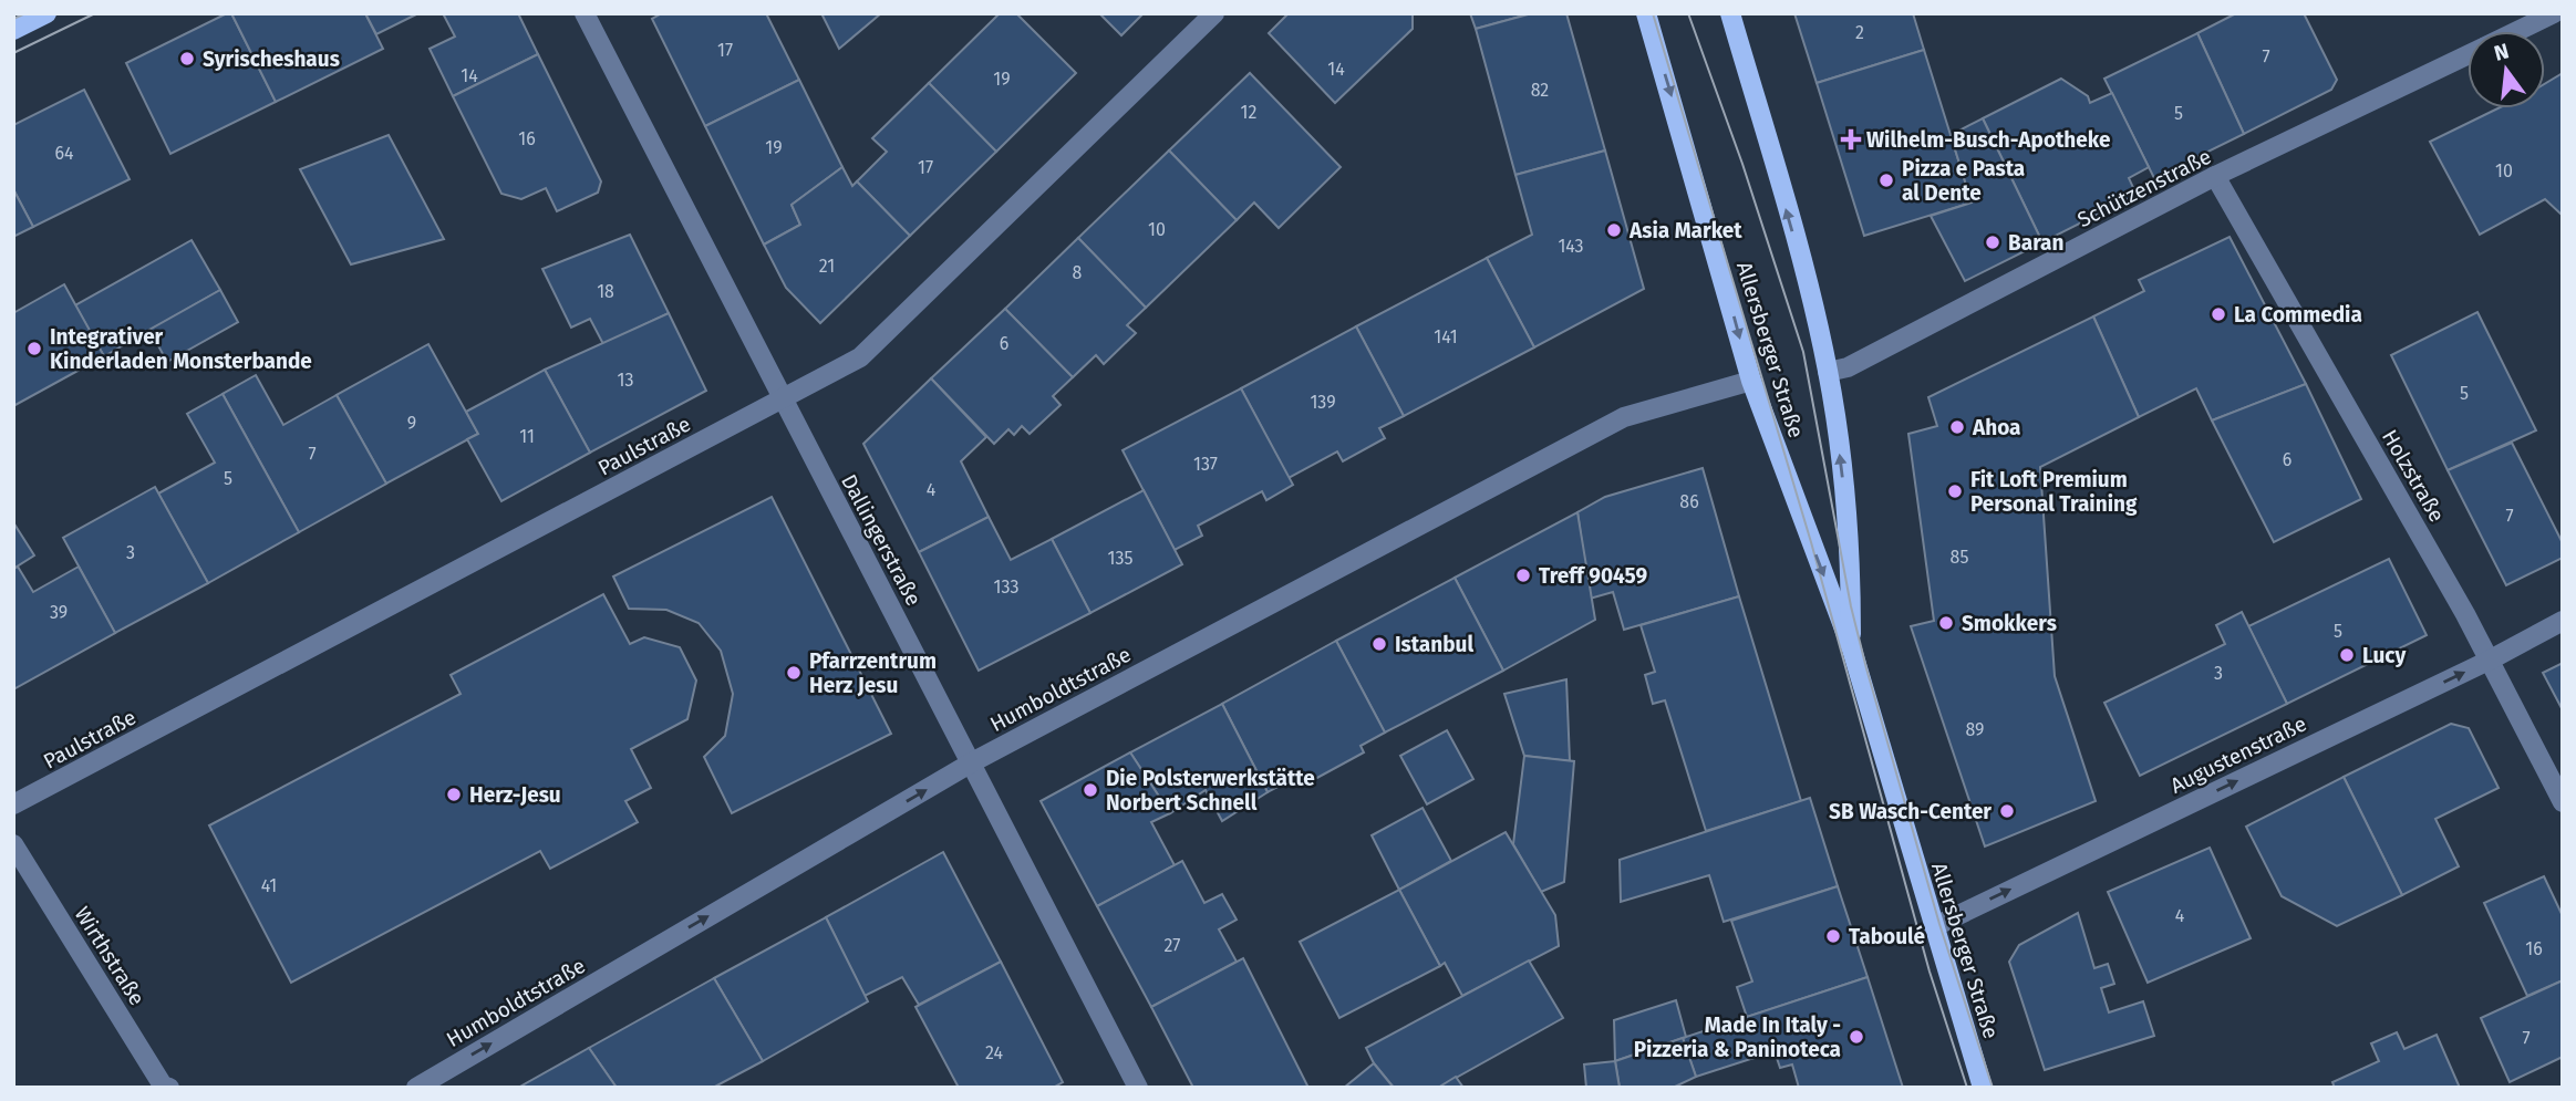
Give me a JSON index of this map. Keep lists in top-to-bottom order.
{
  "streets": {
    "main road": ["Allersberger Straße"],
    "street": [
      "Schützenstraße",
      "Paulstraße",
      "Holzstraße",
      "Dallingerstraße",
      "Humboldtstraße",
      "Augustenstraße",
      "Wirthstraße"
    ]
  },
  "crossings": [
    ["Schützenstraße", "Allersberger Straße"],
    ["Schützenstraße", "Holzstraße"],
    ["Allersberger Straße", "Humboldtstraße"],
    ["Allersberger Straße", "Augustenstraße"],
    ["Paulstraße", "Dallingerstraße"],
    ["Holzstraße", "Augustenstraße"],
    ["Dallingerstraße", "Humboldtstraße"]
  ],
  "one_way": ["Humboldtstraße", "Augustenstraße"],
  "places": {
    "other": [
      "Syrischeshaus",
      "Pizza e Pasta al Dente",
      "Asia Market",
      "Baran",
      "La Commedia",
      "Integrativer Kinderladen Monsterbande",
      "Ahoa",
      "Fit Loft Premium Personal Training",
      "Treff 90459",
      "Smokkers",
      "Istanbul",
      "Lucy",
      "Pfarrzentrum Herz Jesu",
      "Die Polsterwerkstätte Norbert Schnell",
      "Herz-Jesu",
      "SB Wasch-Center",
      "Taboulé",
      "Made In Italy - Pizzeria & Paninoteca"
    ],
    "health": ["Wilhelm-Busch-Apotheke"]
  },
  "house_numbers": [
    "2",
    "17",
    "7",
    "14",
    "14",
    "19",
    "82",
    "12",
    "5",
    "16",
    "19",
    "64",
    "17",
    "10",
    "10",
    "143",
    "21",
    "8",
    "18",
    "141",
    "6",
    "13",
    "5",
    "139",
    "9",
    "11",
    "7",
    "6",
    "137",
    "5",
    "4",
    "86",
    "7",
    "3",
    "85",
    "135",
    "133",
    "39",
    "5",
    "3",
    "89",
    "41",
    "4",
    "27",
    "16",
    "7",
    "24"
  ],
  "north": "top"
}
